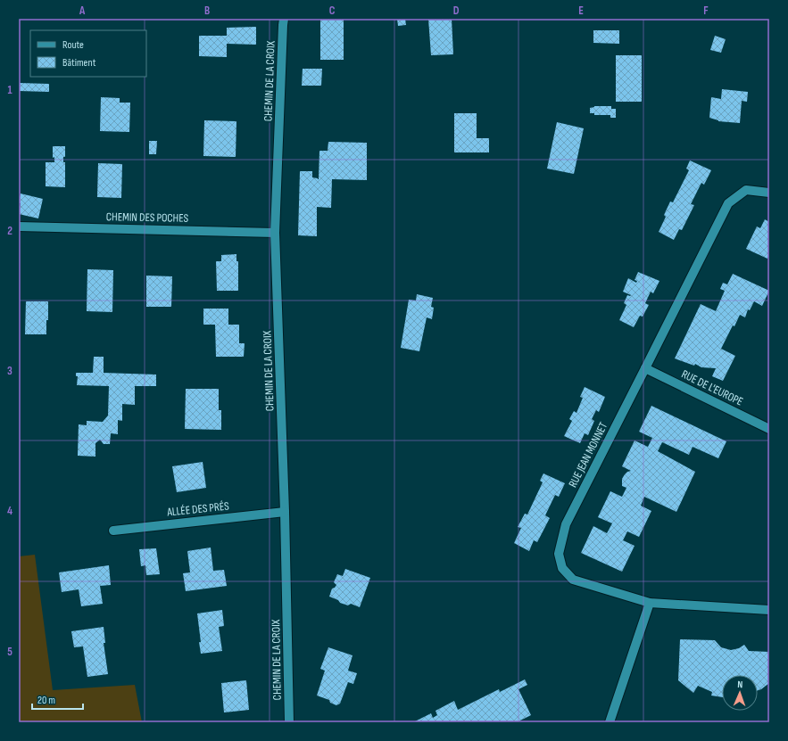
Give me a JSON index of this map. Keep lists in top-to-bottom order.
{
  "streets": {
    "street": [
      "CHEMIN DE LA CROIX",
      "CHEMIN DES POCHES",
      "RUE DE L'EUROPE",
      "RUE JEAN MONNET",
      "ALLÉE DES PRÉS"
    ]
  },
  "crossings": [
    ["CHEMIN DE LA CROIX", "CHEMIN DES POCHES"],
    ["CHEMIN DE LA CROIX", "ALLÉE DES PRÉS"],
    ["RUE DE L'EUROPE", "RUE JEAN MONNET"]
  ],
  "legend": ["Route", "Bâtiment"],
  "scale_bar": "20 m",
  "north": "top",
  "grid": {
    "columns": [
      "A",
      "B",
      "C",
      "D",
      "E",
      "F"
    ],
    "rows": [
      "1",
      "2",
      "3",
      "4",
      "5"
    ]
  }
}
